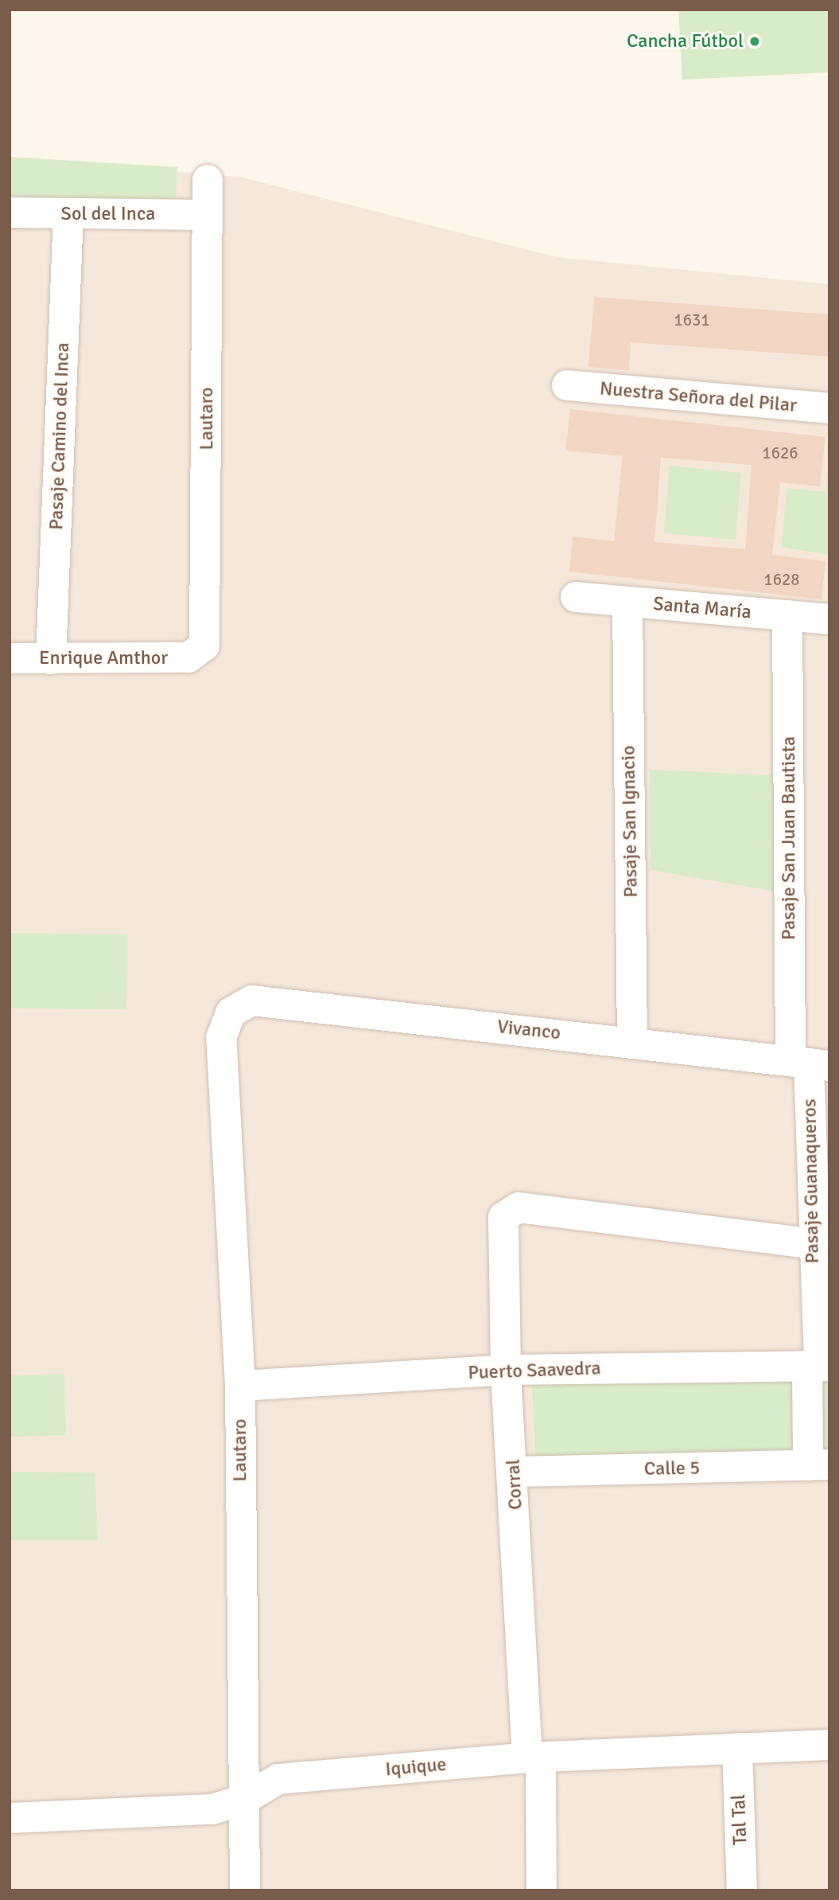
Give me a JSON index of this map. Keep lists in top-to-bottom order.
{
  "streets": {
    "street": [
      "Sol del Inca",
      "Nuestra Señora del Pilar",
      "Lautaro",
      "Pasaje Camino del Inca",
      "Santa María",
      "Enrique Amthor",
      "Pasaje San Ignacio",
      "Pasaje San Juan Bautista",
      "Vivanco",
      "Pasaje Guanaqueros",
      "Puerto Saavedra",
      "Calle 5",
      "Corral",
      "Iquique",
      "Tal Tal"
    ]
  },
  "crossings": [
    ["Sol del Inca", "Lautaro"],
    ["Sol del Inca", "Pasaje Camino del Inca"],
    ["Lautaro", "Enrique Amthor"],
    ["Lautaro", "Vivanco"],
    ["Lautaro", "Puerto Saavedra"],
    ["Lautaro", "Iquique"],
    ["Pasaje Camino del Inca", "Enrique Amthor"],
    ["Santa María", "Pasaje San Ignacio"],
    ["Santa María", "Pasaje San Juan Bautista"],
    ["Pasaje San Ignacio", "Vivanco"],
    ["Pasaje San Juan Bautista", "Vivanco"],
    ["Pasaje San Juan Bautista", "Pasaje Guanaqueros"],
    ["Vivanco", "Pasaje Guanaqueros"],
    ["Pasaje Guanaqueros", "Puerto Saavedra"],
    ["Pasaje Guanaqueros", "Calle 5"],
    ["Pasaje Guanaqueros", "Corral"],
    ["Puerto Saavedra", "Corral"],
    ["Calle 5", "Corral"],
    ["Corral", "Iquique"],
    ["Iquique", "Tal Tal"]
  ],
  "places": ["Cancha Fútbol"],
  "house_numbers": ["1631", "1626", "1628"]
}
